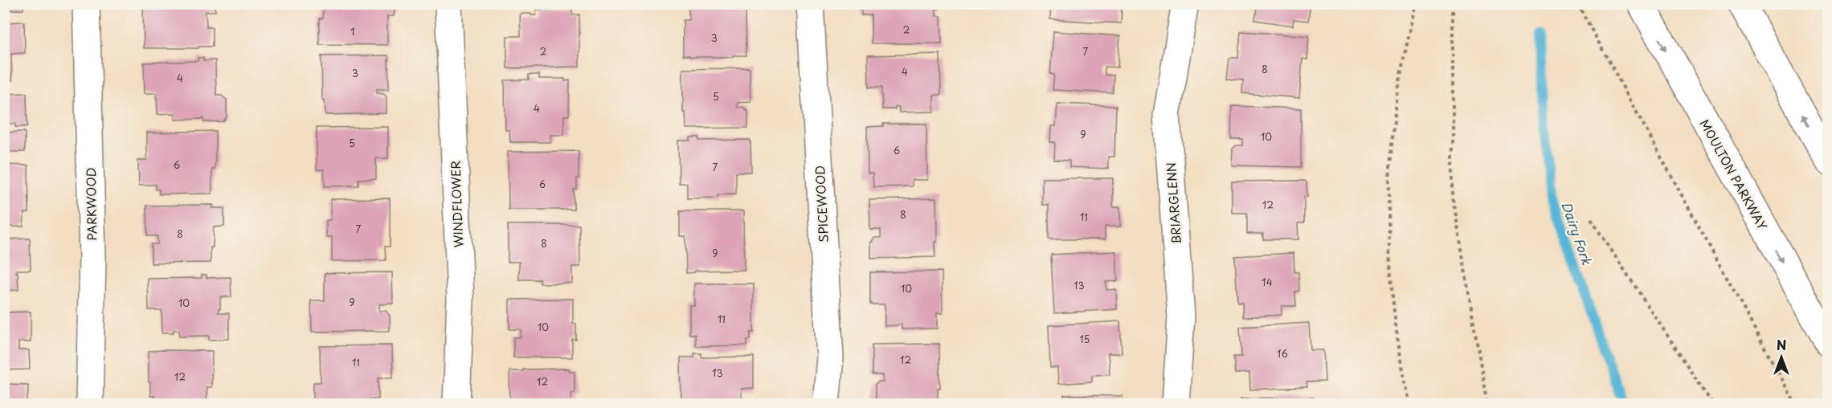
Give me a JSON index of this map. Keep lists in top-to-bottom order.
{
  "streets": {
    "street": [
      "MOULTON PARKWAY",
      "BRIARGLENN",
      "PARKWOOD",
      "WINDFLOWER",
      "SPICEWOOD"
    ]
  },
  "water": ["Dairy Fork"],
  "house_numbers": [
    "2",
    "1",
    "3",
    "2",
    "7",
    "8",
    "4",
    "3",
    "4",
    "5",
    "4",
    "9",
    "10",
    "5",
    "6",
    "6",
    "7",
    "6",
    "12",
    "8",
    "11",
    "7",
    "8",
    "8",
    "9",
    "14",
    "13",
    "10",
    "9",
    "10",
    "11",
    "10",
    "15",
    "16",
    "12",
    "11",
    "13",
    "12",
    "12"
  ],
  "north": "top"
}
